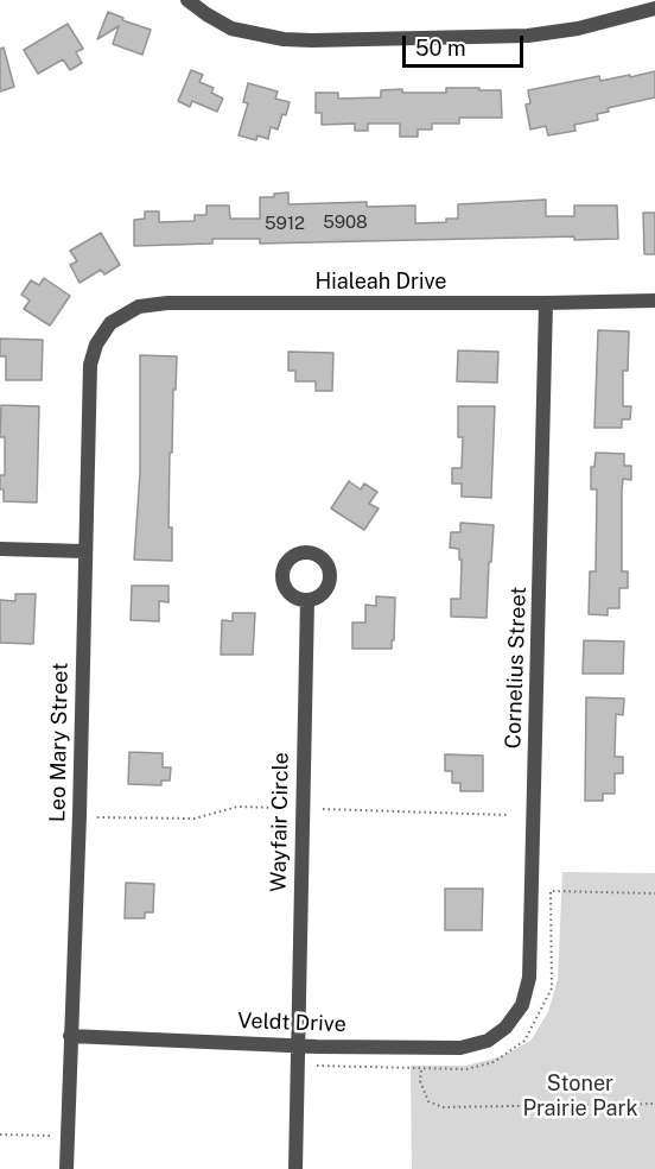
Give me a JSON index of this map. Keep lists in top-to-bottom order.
{
  "streets": {
    "street": [
      "Hialeah Drive",
      "Cornelius Street",
      "Leo Mary Street",
      "Wayfair Circle",
      "Veldt Drive"
    ]
  },
  "crossings": [
    ["Hialeah Drive", "Cornelius Street"],
    ["Hialeah Drive", "Leo Mary Street"],
    ["Cornelius Street", "Veldt Drive"],
    ["Leo Mary Street", "Veldt Drive"],
    ["Wayfair Circle", "Veldt Drive"]
  ],
  "parks": ["Stoner Prairie Park"],
  "house_numbers": ["5908", "5912"],
  "scale_bar": "50 m"
}
